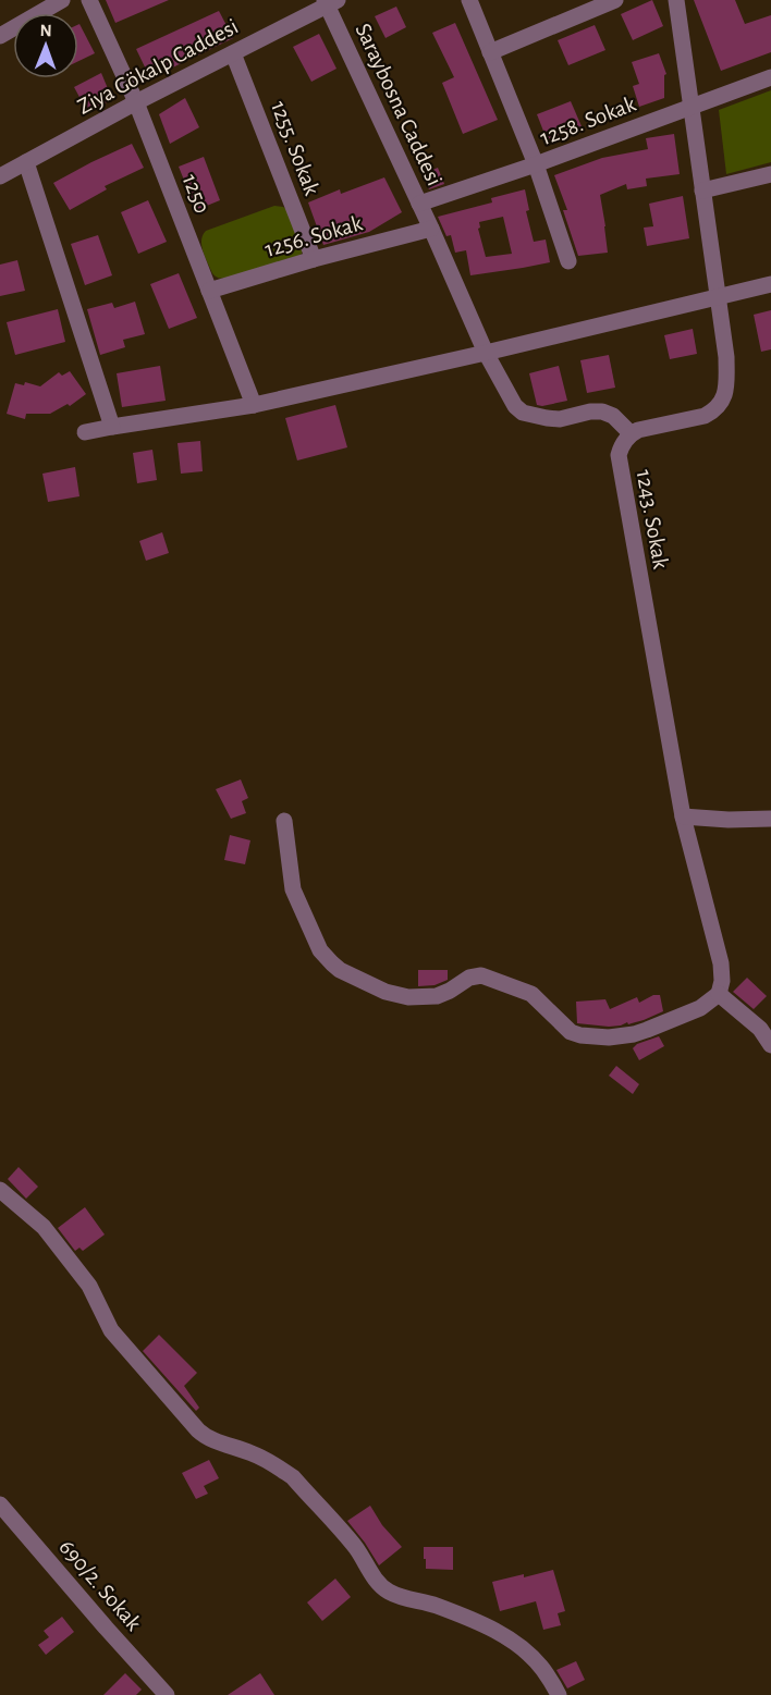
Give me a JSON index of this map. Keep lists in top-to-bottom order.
{
  "streets": {
    "street": [
      "Ziya Gökalp Caddesi",
      "Saraybosna Caddesi",
      "1258. Sokak",
      "1255. Sokak",
      "1250",
      "1256. Sokak",
      "1243. Sokak",
      "690/2. Sokak"
    ]
  },
  "crossings": [
    ["Ziya Gökalp Caddesi", "Saraybosna Caddesi"],
    ["Ziya Gökalp Caddesi", "1255. Sokak"],
    ["Ziya Gökalp Caddesi", "1250"],
    ["Saraybosna Caddesi", "1258. Sokak"],
    ["Saraybosna Caddesi", "1256. Sokak"],
    ["Saraybosna Caddesi", "1243. Sokak"],
    ["1255. Sokak", "1256. Sokak"],
    ["1250", "1256. Sokak"]
  ],
  "north": "top"
}
